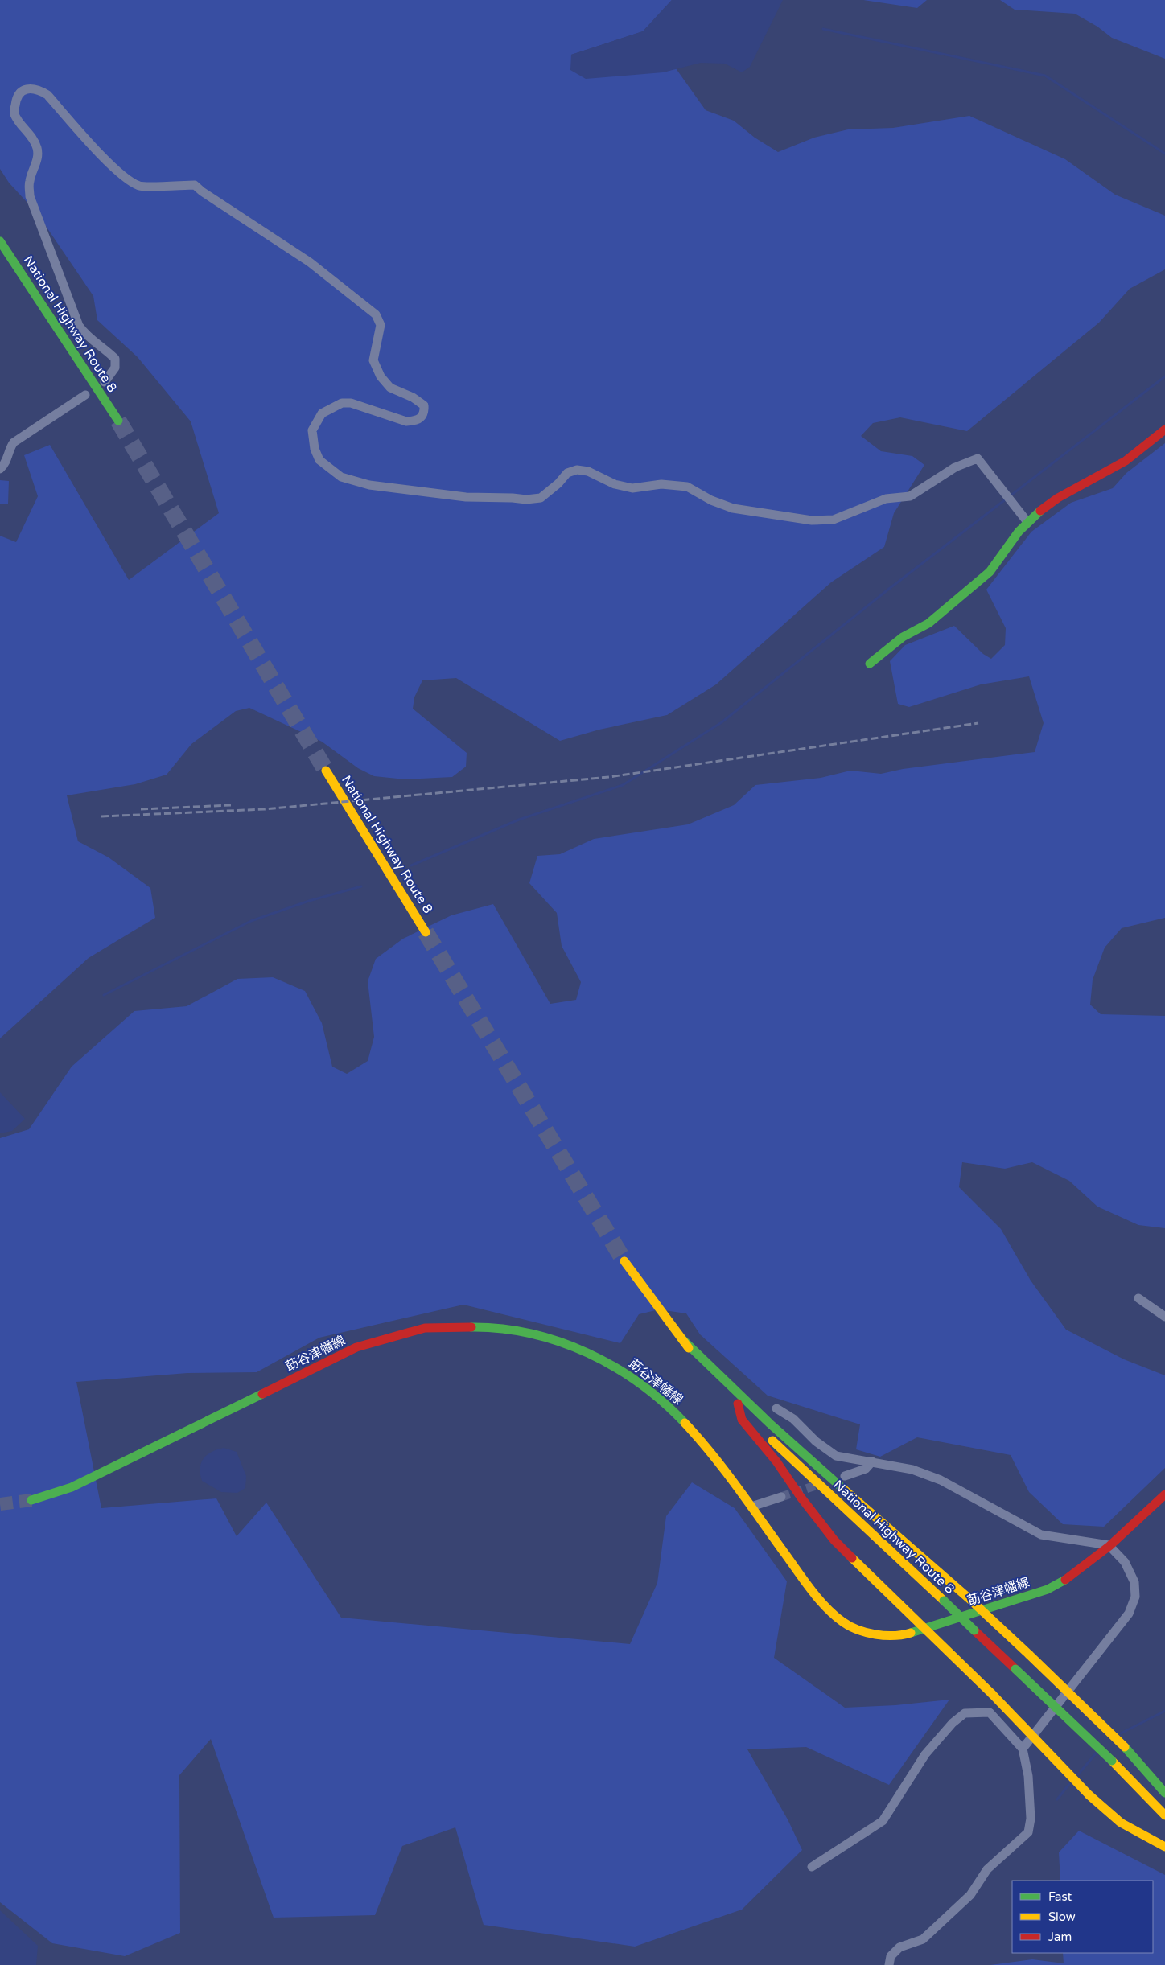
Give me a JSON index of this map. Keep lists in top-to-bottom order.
{
  "streets": {
    "main road": ["National Highway Route 8", "莇谷津幡線"]
  },
  "legend": ["Fast", "Slow", "Jam"]
}
